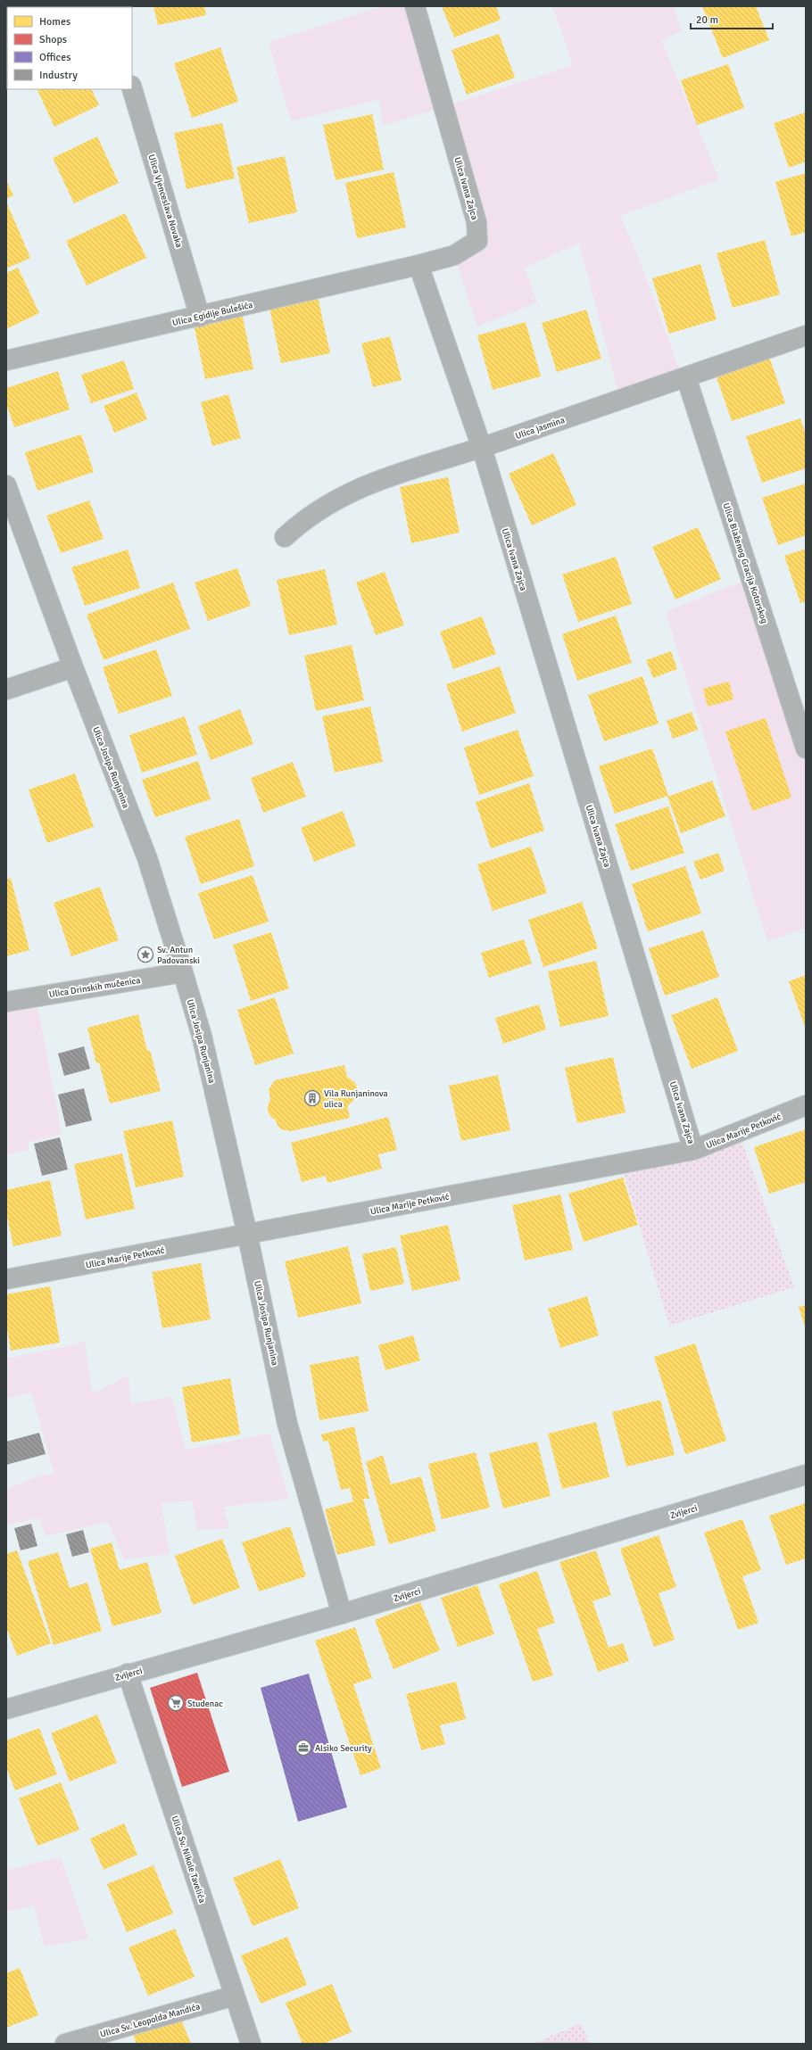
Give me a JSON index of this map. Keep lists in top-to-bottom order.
{
  "streets": {
    "main road": ["Zvijerci"],
    "street": [
      "Ulica Ivana Zajca",
      "Ulica Vjenceslava Novaka",
      "Ulica Egidije Bulešića",
      "Ulica jasmina",
      "Ulica Blaženog Gracija Kotorskog",
      "Ulica Josipa Runjanina",
      "Ulica Drinskih mučenica",
      "Ulica Marije Petković",
      "Ulica Sv. Nikole Tavelića",
      "Ulica Sv. Leopolda Mandića"
    ]
  },
  "crossings": [
    ["Ulica Ivana Zajca", "Ulica Egidije Bulešića"],
    ["Ulica Ivana Zajca", "Ulica jasmina"],
    ["Ulica Ivana Zajca", "Ulica Marije Petković"],
    ["Ulica Vjenceslava Novaka", "Ulica Egidije Bulešića"],
    ["Ulica jasmina", "Ulica Blaženog Gracija Kotorskog"],
    ["Ulica Josipa Runjanina", "Ulica Drinskih mučenica"],
    ["Ulica Josipa Runjanina", "Ulica Marije Petković"],
    ["Ulica Josipa Runjanina", "Zvijerci"],
    ["Zvijerci", "Ulica Sv. Nikole Tavelića"],
    ["Ulica Sv. Nikole Tavelića", "Ulica Sv. Leopolda Mandića"]
  ],
  "places": {
    "place": ["Sv. Antun Padovanski"],
    "building": ["Vila Runjaninova ulica"],
    "supermarket": ["Studenac"],
    "office": ["Alsiko Security"]
  },
  "legend": [
    "Homes",
    "Shops",
    "Offices",
    "Industry"
  ],
  "scale_bar": "20 m"
}
